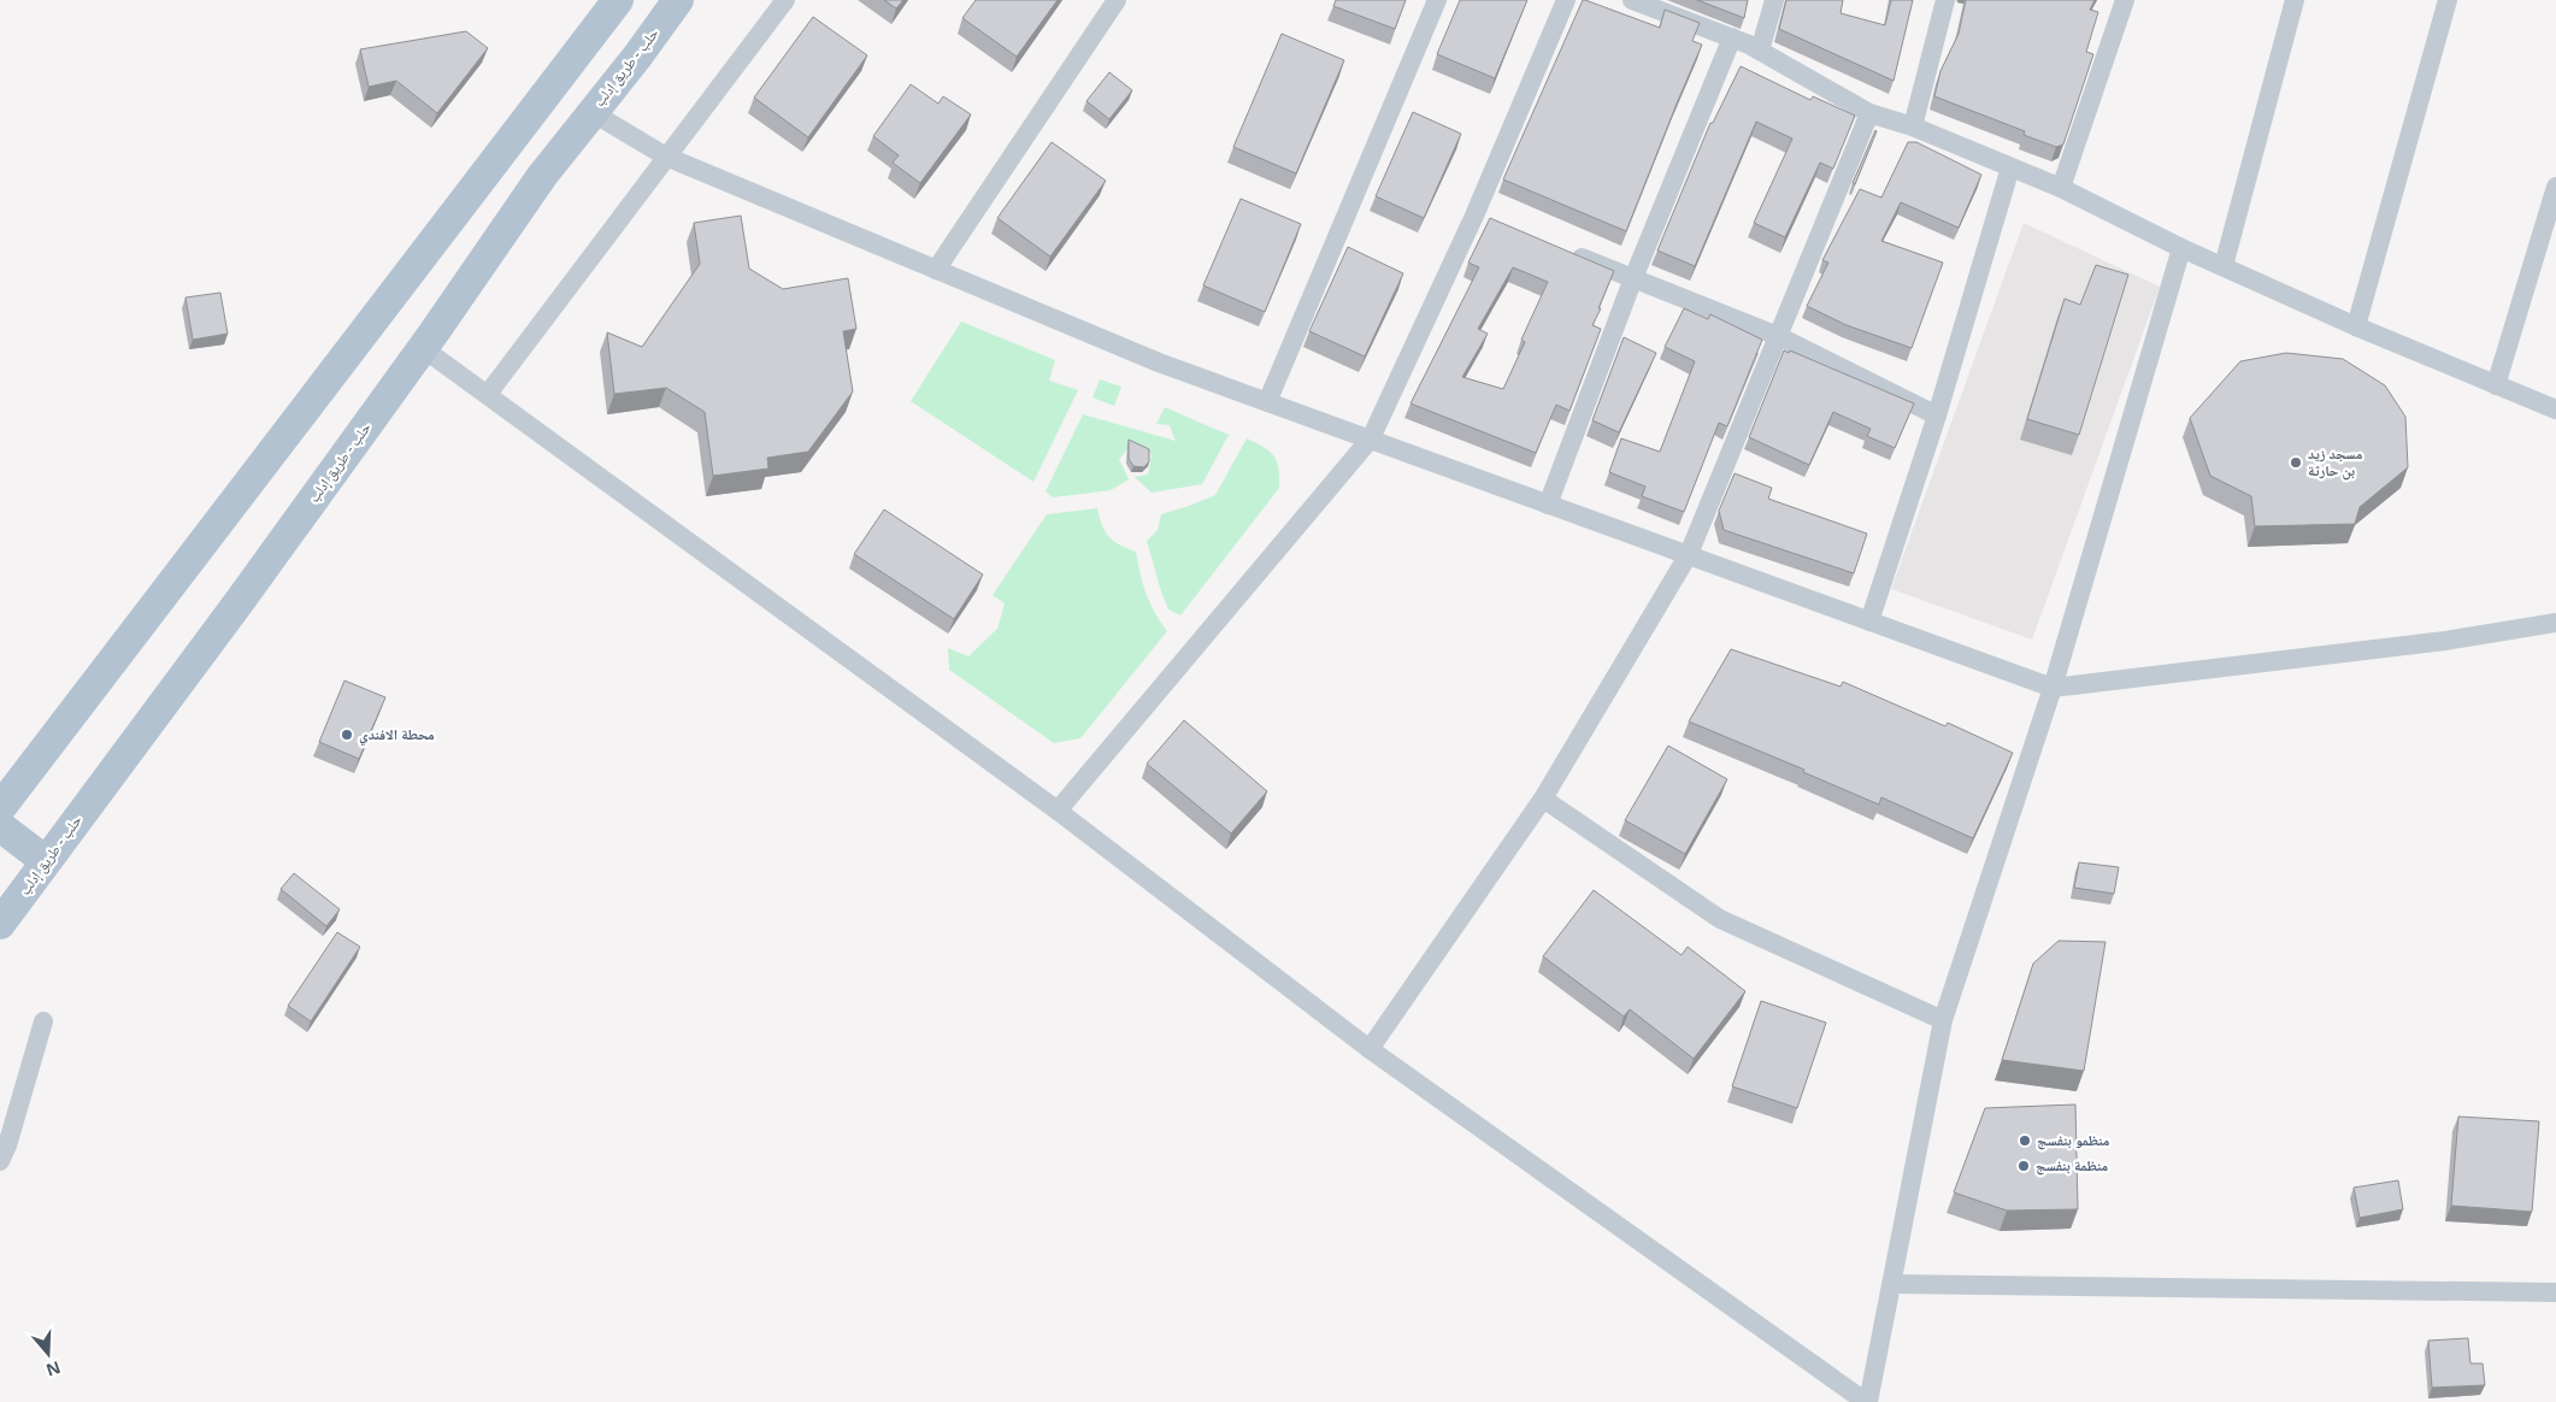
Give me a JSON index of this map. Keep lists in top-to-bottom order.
{
  "streets": {
    "main road": ["حلب - طريق إدلب"]
  },
  "places": [
    "مسجد زيد بن حارثة",
    "محطة الافندي",
    "منظمو بنفسج",
    "منظمة بنفسج"
  ],
  "north": "bottom"
}
